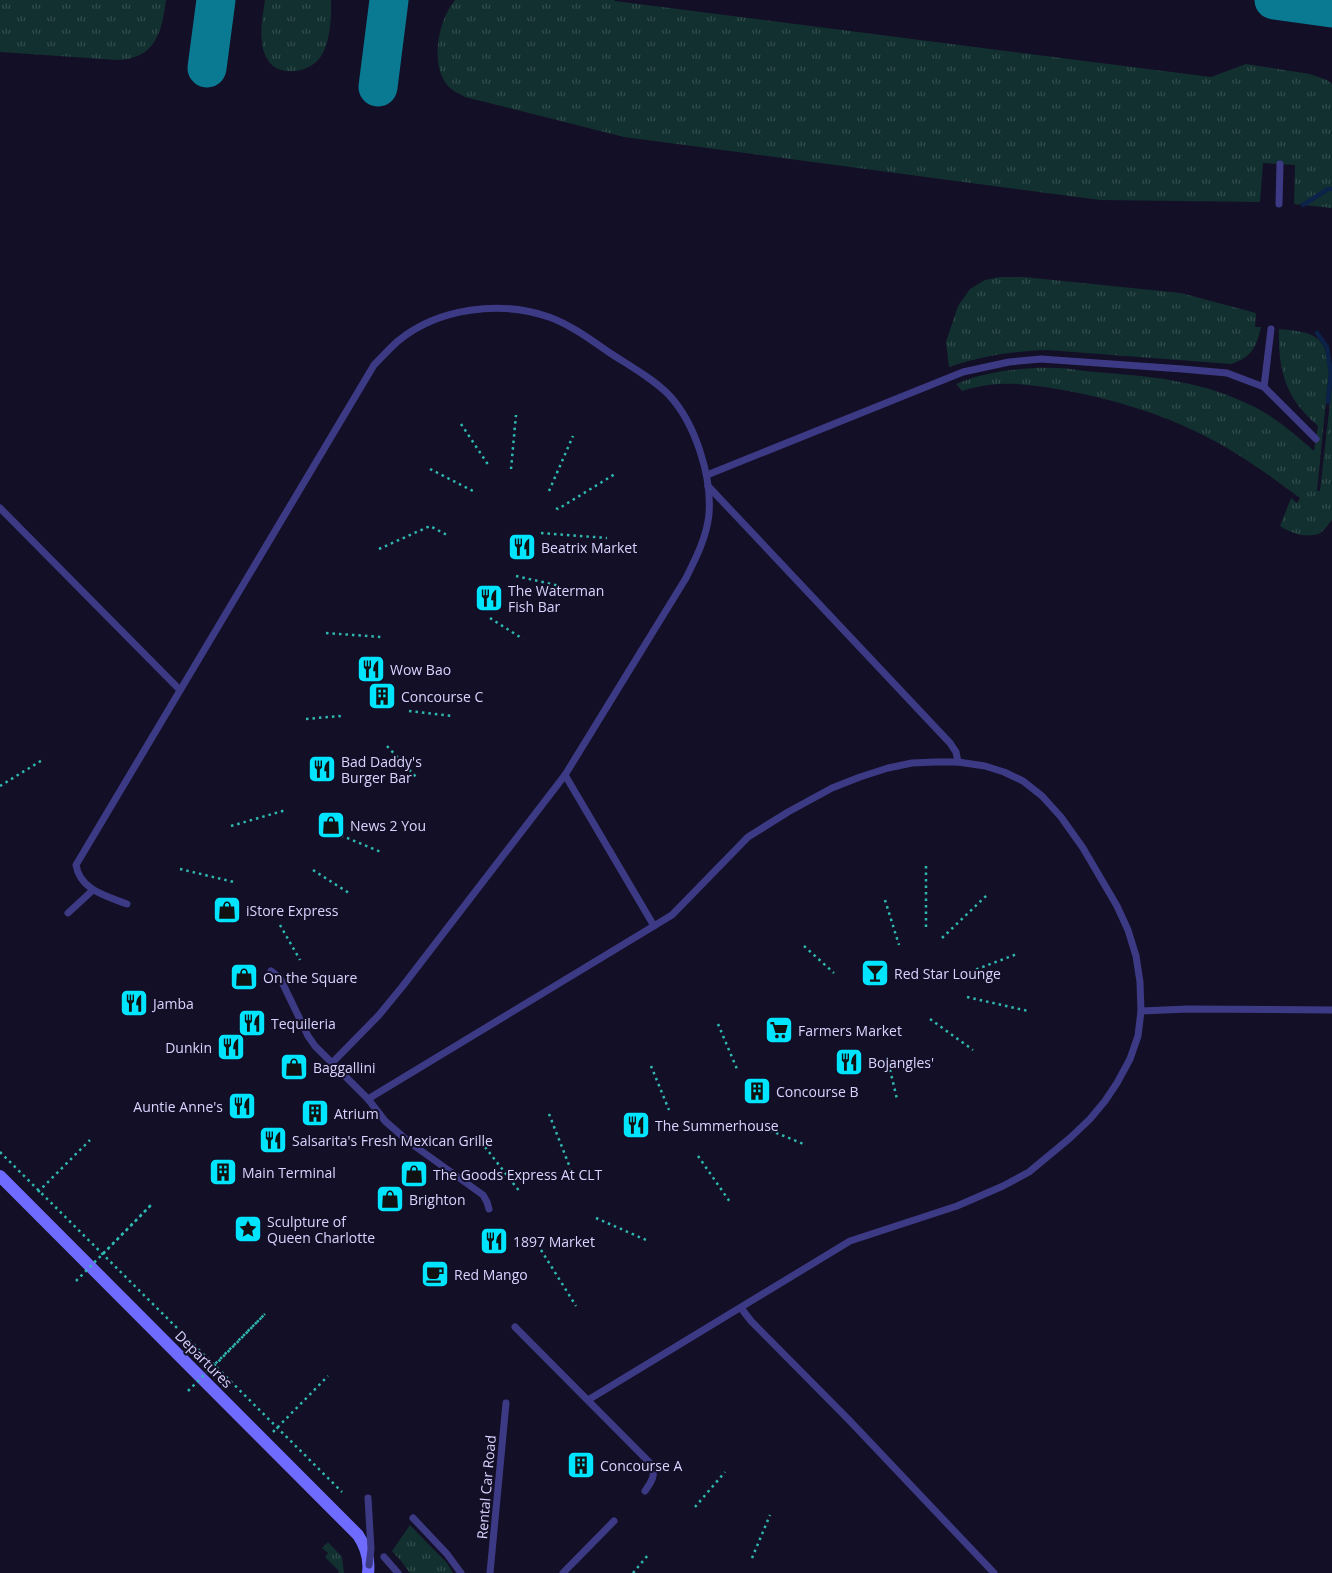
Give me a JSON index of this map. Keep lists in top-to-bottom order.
{
  "streets": {
    "main road": ["Departures"],
    "lane": ["Rental Car Road"]
  },
  "places": {
    "restaurant": [
      "Beatrix Market",
      "The Waterman Fish Bar",
      "Wow Bao",
      "Bad Daddy's Burger Bar",
      "Jamba",
      "Tequileria",
      "Dunkin",
      "Bojangles'",
      "Auntie Anne's",
      "The Summerhouse",
      "Salsarita's Fresh Mexican Grille",
      "1897 Market"
    ],
    "building": [
      "Concourse C",
      "Concourse B",
      "Atrium",
      "Main Terminal",
      "Concourse A"
    ],
    "shop": [
      "News 2 You",
      "iStore Express",
      "On the Square",
      "Baggallini",
      "The Goods Express At CLT",
      "Brighton"
    ],
    "bar": ["Red Star Lounge"],
    "supermarket": ["Farmers Market"],
    "place": ["Sculpture of Queen Charlotte"],
    "cafe": ["Red Mango"]
  }
}
